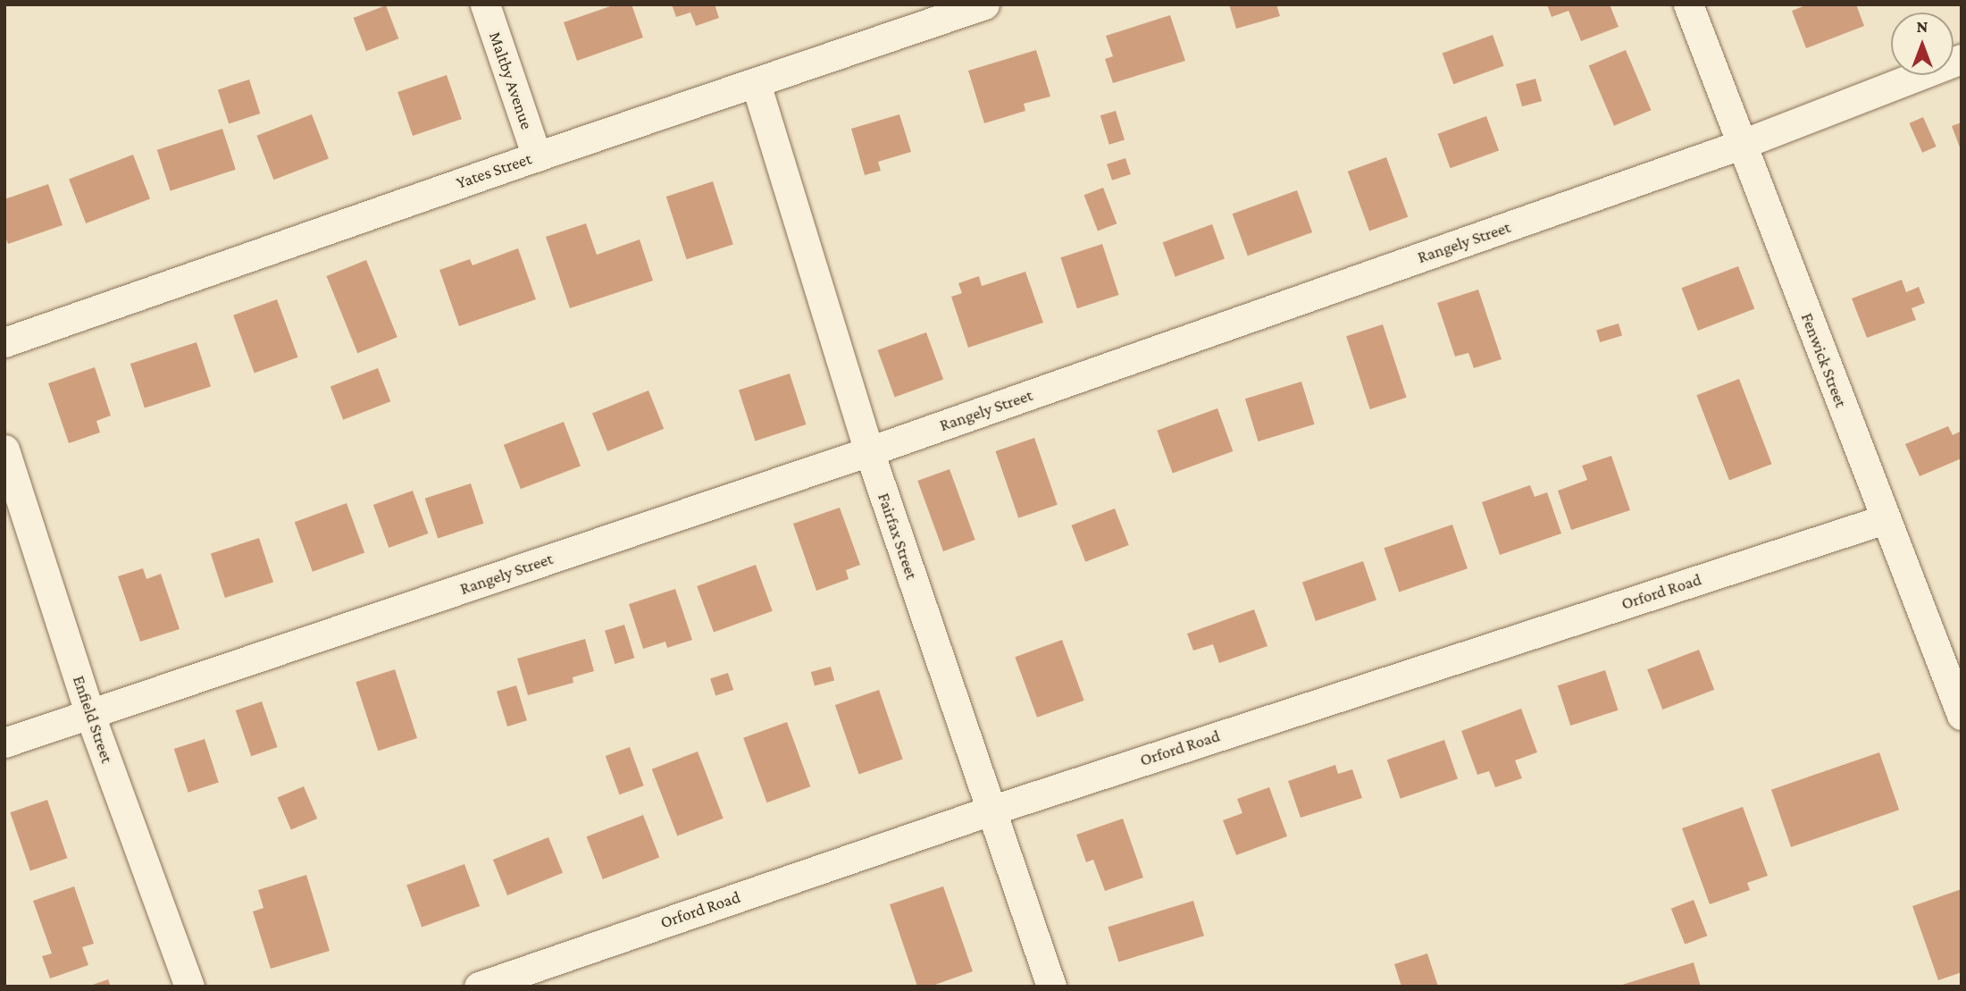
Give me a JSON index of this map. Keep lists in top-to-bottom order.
{
  "streets": {
    "street": [
      "Maltby Avenue",
      "Yates Street",
      "Rangely Street",
      "Fenwick Street",
      "Fairfax Street",
      "Orford Road",
      "Enfield Street"
    ]
  },
  "crossings": [
    ["Maltby Avenue", "Yates Street"],
    ["Yates Street", "Fairfax Street"],
    ["Rangely Street", "Fenwick Street"],
    ["Rangely Street", "Fairfax Street"],
    ["Rangely Street", "Enfield Street"],
    ["Fenwick Street", "Orford Road"],
    ["Fairfax Street", "Orford Road"]
  ],
  "north": "top"
}
